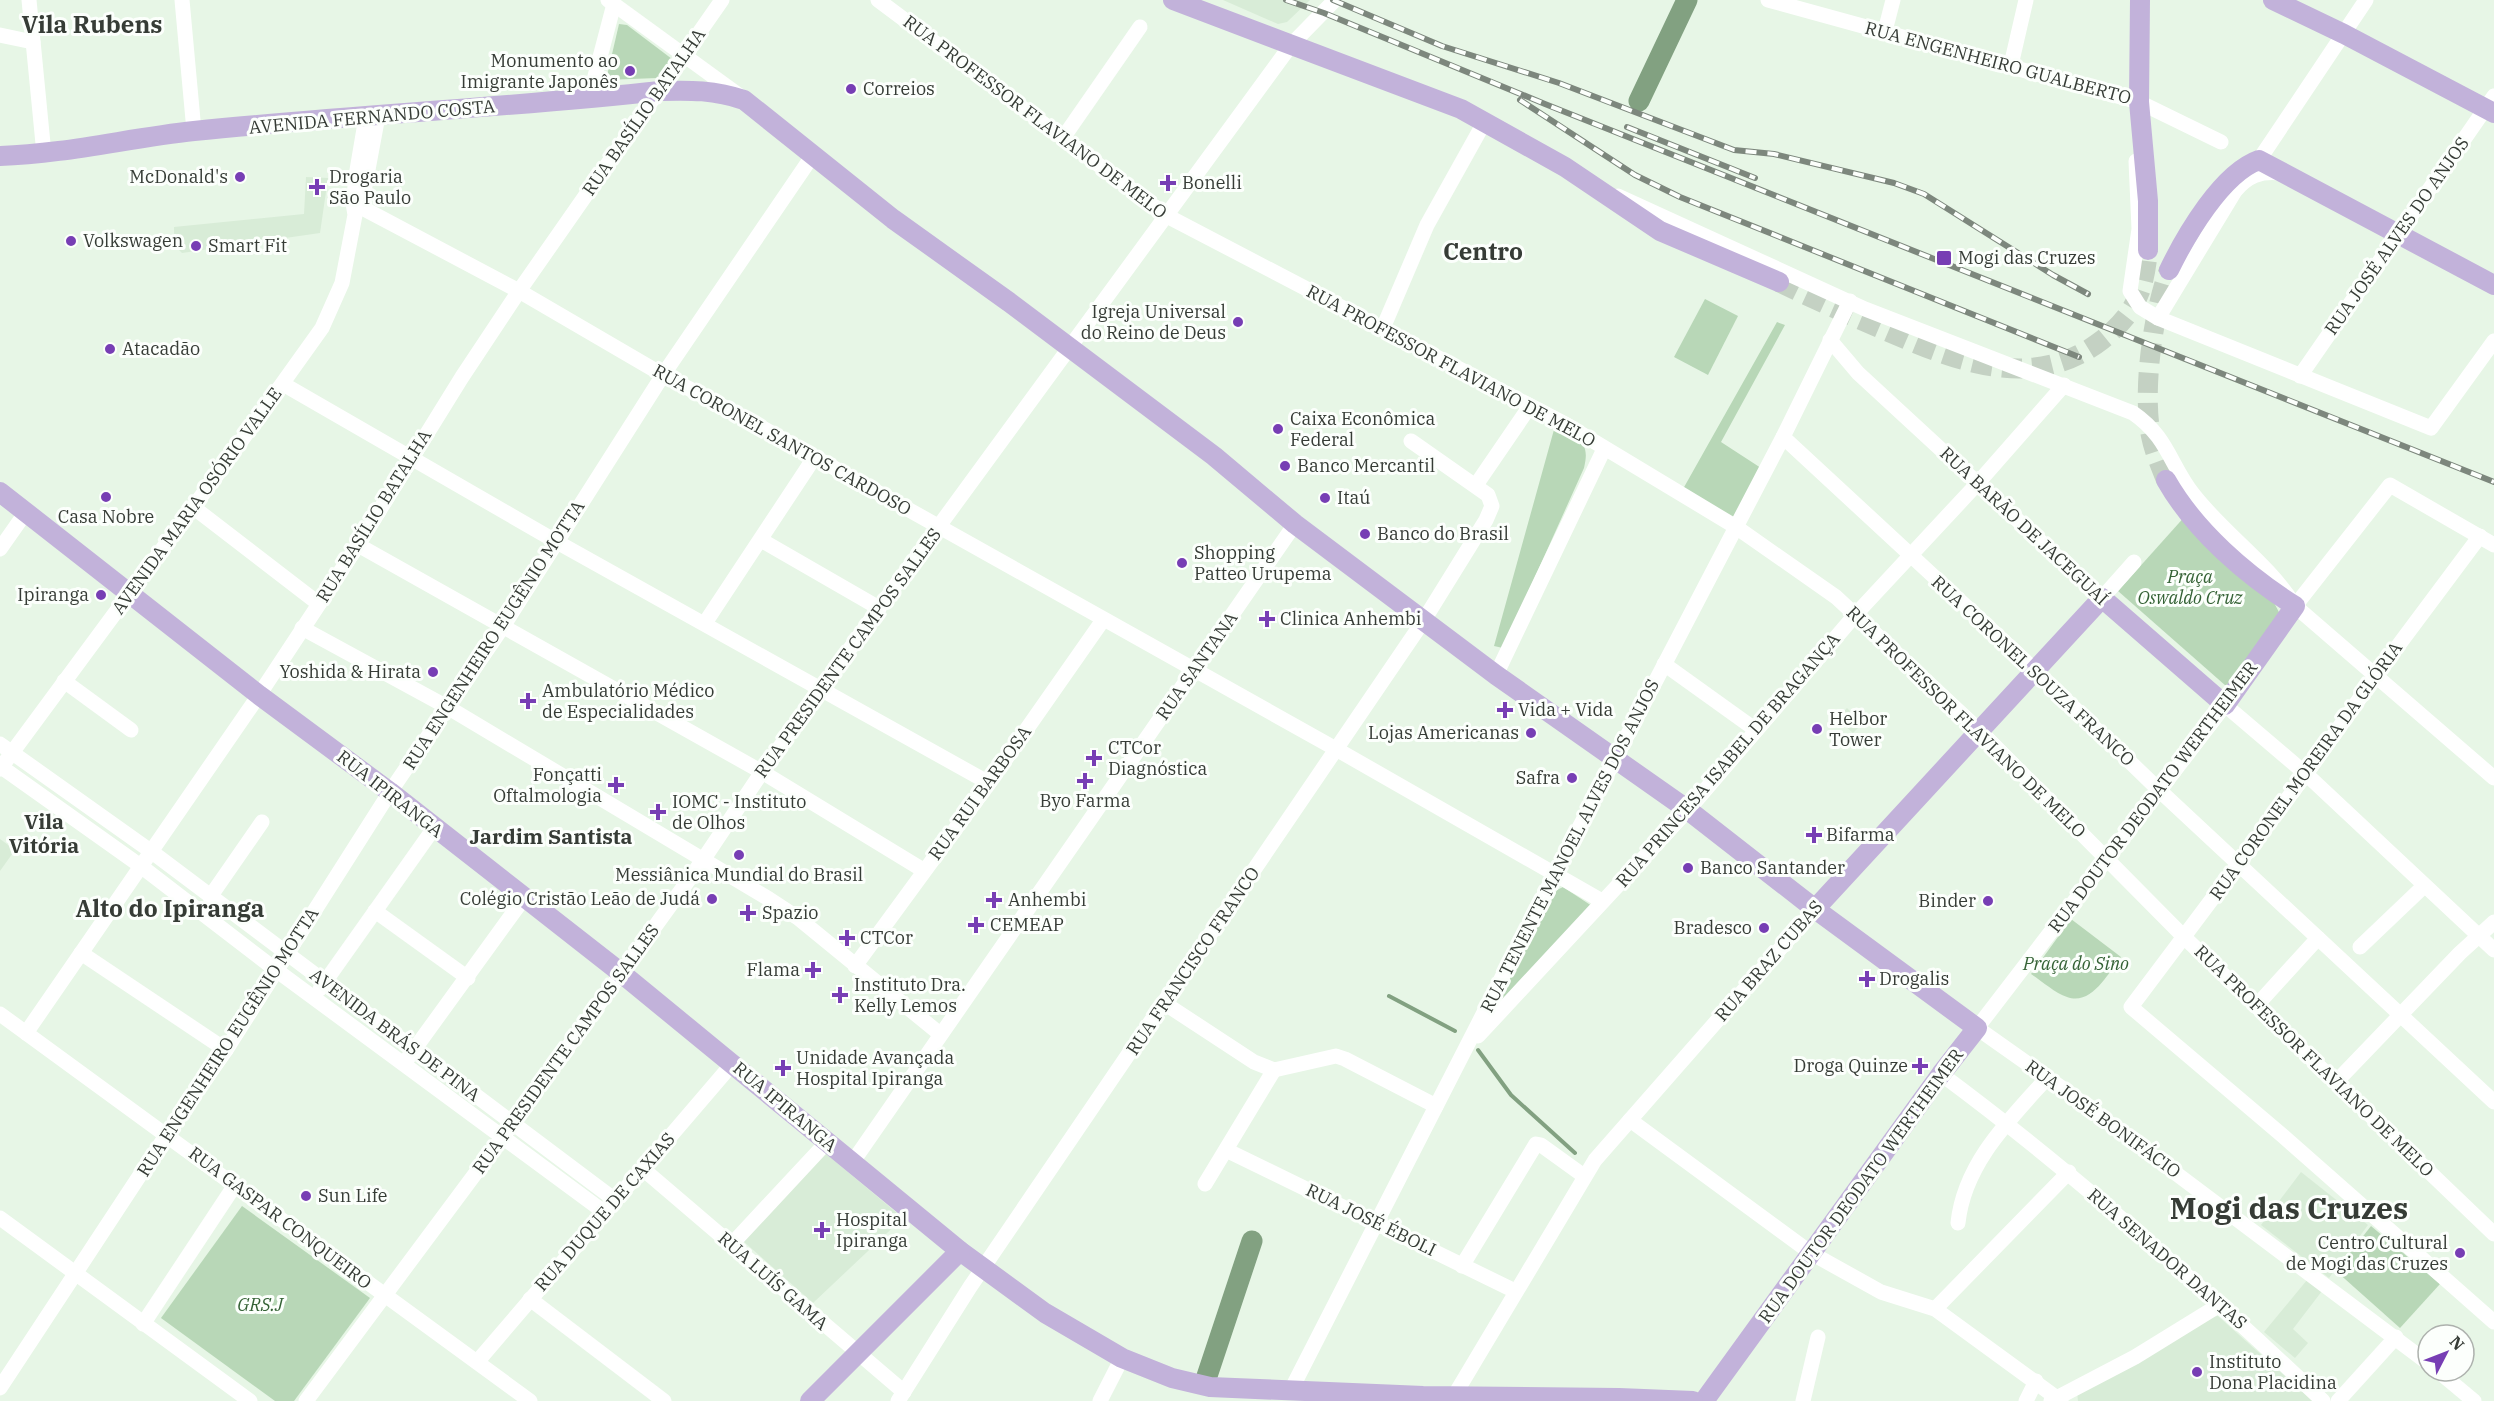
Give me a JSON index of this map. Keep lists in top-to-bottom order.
{
  "streets": {
    "main road": [
      "AVENIDA FERNANDO COSTA",
      "RUA BARÃO DE JACEGUAÍ",
      "RUA IPIRANGA",
      "RUA DOUTOR DEODATO WERTHEIMER",
      "RUA BRAZ CUBAS"
    ],
    "street": [
      "RUA ENGENHEIRO GUALBERTO",
      "RUA BASÍLIO BATALHA",
      "RUA PROFESSOR FLAVIANO DE MELO",
      "RUA JOSÉ ALVES DO ANJOS",
      "RUA CORONEL SANTOS CARDOSO",
      "AVENIDA MARIA OSÓRIO VALLE",
      "RUA ENGENHEIRO EUGÊNIO MOTTA",
      "RUA PRESIDENTE CAMPOS SALLES",
      "RUA SANTANA",
      "RUA CORONEL SOUZA FRANCO",
      "RUA PRINCESA ISABEL DE BRAGANÇA",
      "RUA CORONEL MOREIRA DA GLÓRIA",
      "RUA RUI BARBOSA",
      "RUA TENENTE MANOEL ALVES DOS ANJOS",
      "RUA FRANCISCO FRANCO",
      "AVENIDA BRÁS DE PINA",
      "RUA JOSÉ BONIFÁCIO",
      "RUA DUQUE DE CAXIAS",
      "RUA GASPAR CONQUEIRO",
      "RUA JOSÉ ÉBOLI",
      "RUA SENADOR DANTAS",
      "RUA LUÍS GAMA"
    ]
  },
  "crossings": [
    ["RUA BASÍLIO BATALHA", "AVENIDA FERNANDO COSTA"],
    ["RUA BASÍLIO BATALHA", "RUA CORONEL SANTOS CARDOSO"],
    ["RUA BASÍLIO BATALHA", "RUA IPIRANGA"],
    ["RUA BASÍLIO BATALHA", "AVENIDA BRÁS DE PINA"],
    ["RUA BASÍLIO BATALHA", "RUA GASPAR CONQUEIRO"],
    ["AVENIDA FERNANDO COSTA", "AVENIDA MARIA OSÓRIO VALLE"],
    ["RUA PROFESSOR FLAVIANO DE MELO", "RUA PRESIDENTE CAMPOS SALLES"],
    ["RUA PROFESSOR FLAVIANO DE MELO", "RUA PRINCESA ISABEL DE BRAGANÇA"],
    ["RUA PROFESSOR FLAVIANO DE MELO", "RUA CORONEL MOREIRA DA GLÓRIA"],
    ["RUA PROFESSOR FLAVIANO DE MELO", "RUA DOUTOR DEODATO WERTHEIMER"],
    ["RUA PROFESSOR FLAVIANO DE MELO", "RUA TENENTE MANOEL ALVES DOS ANJOS"],
    ["RUA PROFESSOR FLAVIANO DE MELO", "RUA BRAZ CUBAS"],
    ["RUA CORONEL SANTOS CARDOSO", "AVENIDA MARIA OSÓRIO VALLE"],
    ["RUA CORONEL SANTOS CARDOSO", "RUA ENGENHEIRO EUGÊNIO MOTTA"],
    ["RUA CORONEL SANTOS CARDOSO", "RUA PRESIDENTE CAMPOS SALLES"],
    ["RUA CORONEL SANTOS CARDOSO", "RUA SANTANA"],
    ["RUA CORONEL SANTOS CARDOSO", "RUA PRINCESA ISABEL DE BRAGANÇA"],
    ["RUA CORONEL SANTOS CARDOSO", "RUA RUI BARBOSA"],
    ["RUA CORONEL SANTOS CARDOSO", "RUA TENENTE MANOEL ALVES DOS ANJOS"],
    ["RUA CORONEL SANTOS CARDOSO", "RUA FRANCISCO FRANCO"],
    ["AVENIDA MARIA OSÓRIO VALLE", "RUA IPIRANGA"],
    ["AVENIDA MARIA OSÓRIO VALLE", "AVENIDA BRÁS DE PINA"],
    ["RUA BARÃO DE JACEGUAÍ", "RUA PRINCESA ISABEL DE BRAGANÇA"],
    ["RUA BARÃO DE JACEGUAÍ", "RUA DOUTOR DEODATO WERTHEIMER"],
    ["RUA BARÃO DE JACEGUAÍ", "RUA TENENTE MANOEL ALVES DOS ANJOS"],
    ["RUA BARÃO DE JACEGUAÍ", "RUA BRAZ CUBAS"],
    ["RUA ENGENHEIRO EUGÊNIO MOTTA", "RUA IPIRANGA"],
    ["RUA ENGENHEIRO EUGÊNIO MOTTA", "AVENIDA BRÁS DE PINA"],
    ["RUA ENGENHEIRO EUGÊNIO MOTTA", "RUA GASPAR CONQUEIRO"],
    ["RUA PRESIDENTE CAMPOS SALLES", "RUA IPIRANGA"],
    ["RUA PRESIDENTE CAMPOS SALLES", "AVENIDA BRÁS DE PINA"],
    ["RUA PRESIDENTE CAMPOS SALLES", "RUA GASPAR CONQUEIRO"],
    ["RUA SANTANA", "RUA IPIRANGA"],
    ["RUA CORONEL SOUZA FRANCO", "RUA PRINCESA ISABEL DE BRAGANÇA"],
    ["RUA CORONEL SOUZA FRANCO", "RUA CORONEL MOREIRA DA GLÓRIA"],
    ["RUA CORONEL SOUZA FRANCO", "RUA DOUTOR DEODATO WERTHEIMER"],
    ["RUA CORONEL SOUZA FRANCO", "RUA TENENTE MANOEL ALVES DOS ANJOS"],
    ["RUA CORONEL SOUZA FRANCO", "RUA BRAZ CUBAS"],
    ["RUA PRINCESA ISABEL DE BRAGANÇA", "RUA TENENTE MANOEL ALVES DOS ANJOS"],
    ["RUA CORONEL MOREIRA DA GLÓRIA", "RUA DOUTOR DEODATO WERTHEIMER"],
    ["RUA IPIRANGA", "RUA TENENTE MANOEL ALVES DOS ANJOS"],
    ["RUA IPIRANGA", "RUA FRANCISCO FRANCO"],
    ["RUA IPIRANGA", "RUA BRAZ CUBAS"],
    ["RUA IPIRANGA", "RUA DUQUE DE CAXIAS"],
    ["RUA DOUTOR DEODATO WERTHEIMER", "RUA JOSÉ BONIFÁCIO"],
    ["RUA DOUTOR DEODATO WERTHEIMER", "RUA SENADOR DANTAS"],
    ["RUA TENENTE MANOEL ALVES DOS ANJOS", "RUA JOSÉ ÉBOLI"],
    ["RUA FRANCISCO FRANCO", "RUA LUÍS GAMA"],
    ["RUA BRAZ CUBAS", "RUA JOSÉ ÉBOLI"],
    ["AVENIDA BRÁS DE PINA", "RUA DUQUE DE CAXIAS"],
    ["RUA DUQUE DE CAXIAS", "RUA GASPAR CONQUEIRO"],
    ["RUA DUQUE DE CAXIAS", "RUA LUÍS GAMA"]
  ],
  "districts": [
    "Vila Rubens",
    "Centro",
    "Vila Vitória",
    "Jardim Santista",
    "Alto do Ipiranga",
    "Mogi das Cruzes"
  ],
  "parks": ["Praça Oswaldo Cruz", "Praça do Sino", "GRS.J"],
  "places": {
    "other": [
      "Monumento ao Imigrante Japonês",
      "Correios",
      "McDonald's",
      "Volkswagen",
      "Smart Fit",
      "Igreja Universal do Reino de Deus",
      "Atacadão",
      "Caixa Econômica Federal",
      "Banco Mercantil",
      "Casa Nobre",
      "Itaú",
      "Banco do Brasil",
      "Shopping Patteo Urupema",
      "Ipiranga",
      "Yoshida & Hirata",
      "Helbor Tower",
      "Lojas Americanas",
      "Safra",
      "Messiânica Mundial do Brasil",
      "Banco Santander",
      "Colégio Cristão Leão de Judá",
      "Binder",
      "Bradesco",
      "Sun Life",
      "Centro Cultural de Mogi das Cruzes",
      "Instituto Dona Placidina"
    ],
    "health": [
      "Bonelli",
      "Drogaria São Paulo",
      "Clinica Anhembi",
      "Ambulatório Médico de Especialidades",
      "Vida + Vida",
      "CTCor Diagnóstica",
      "Byo Farma",
      "Fonçatti Oftalmologia",
      "IOMC - Instituto de Olhos",
      "Bifarma",
      "Anhembi",
      "Spazio",
      "CEMEAP",
      "CTCor",
      "Flama",
      "Drogalis",
      "Instituto Dra. Kelly Lemos",
      "Droga Quinze",
      "Unidade Avançada Hospital Ipiranga",
      "Hospital Ipiranga"
    ],
    "transit": ["Mogi das Cruzes"]
  },
  "north": "top right"
}
